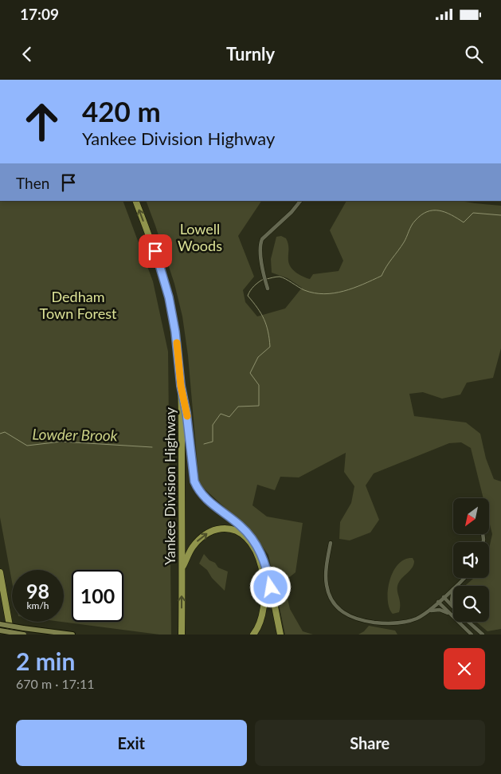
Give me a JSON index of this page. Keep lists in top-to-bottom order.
{
  "streets": {
    "highway": ["Yankee Division Highway"]
  },
  "one_way": ["Yankee Division Highway"],
  "water": ["Lowder Brook"],
  "parks": ["Lowell Woods", "Dedham Town Forest"],
  "north": "bottom left",
  "page": {
    "status": "17:09",
    "header": "Turnly",
    "turn": ["420 m", "Yankee Division Highway"],
    "then": "Then",
    "speed": "98 km/h",
    "limit": "100",
    "heading": ["2 min", "670 m · 17:11"],
    "buttons": ["Exit", "Share"]
  }
}
